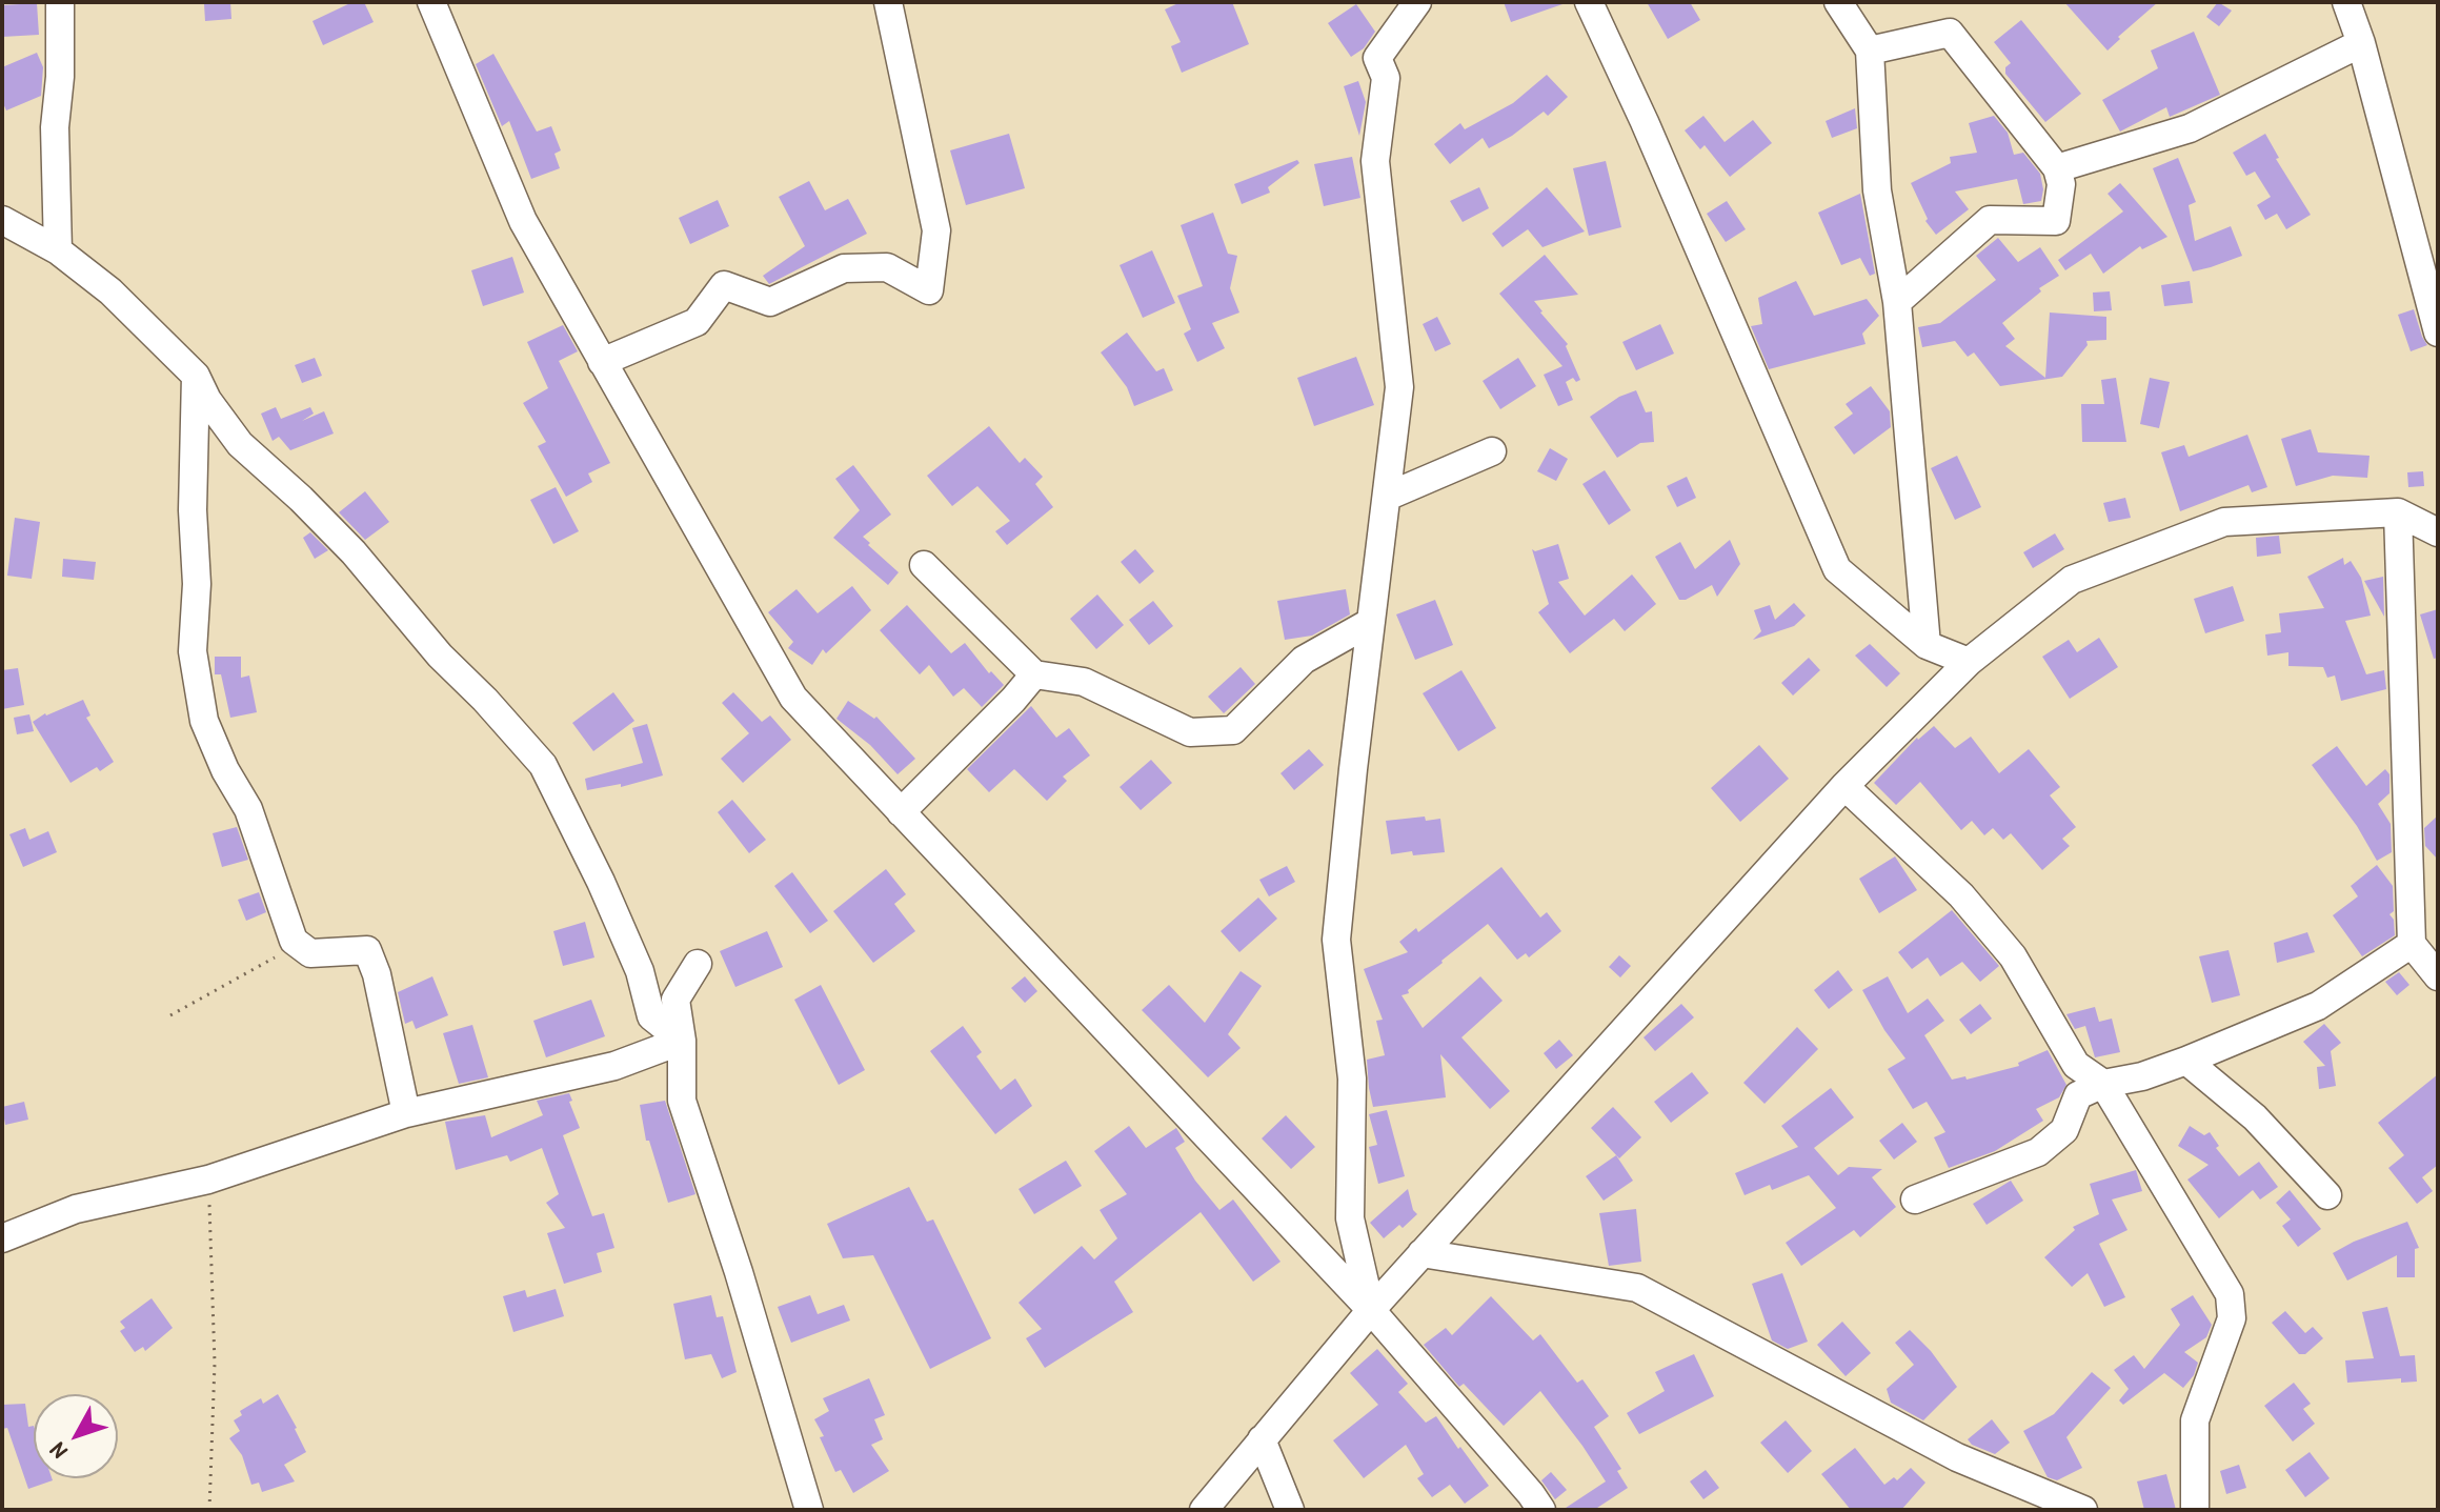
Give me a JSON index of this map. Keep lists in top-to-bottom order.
{
  "north": "bottom left"
}
